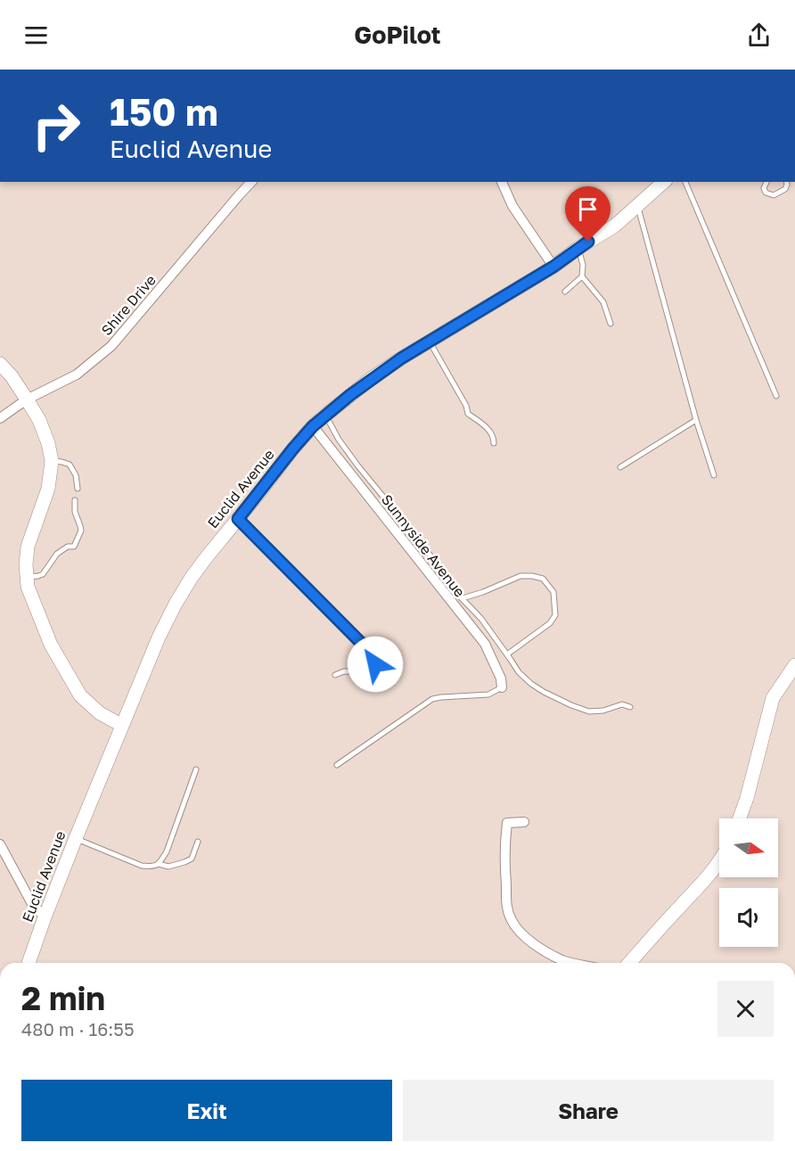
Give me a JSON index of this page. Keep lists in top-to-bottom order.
{
  "streets": {
    "street": ["Shire Drive", "Euclid Avenue", "Sunnyside Avenue"]
  },
  "crossings": [
    ["Euclid Avenue", "Sunnyside Avenue"]
  ],
  "north": "right",
  "page": {
    "header": "GoPilot",
    "turn": ["150 m", "Euclid Avenue"],
    "heading": ["2 min", "480 m · 16:55"],
    "buttons": ["Exit", "Share"]
  }
}
